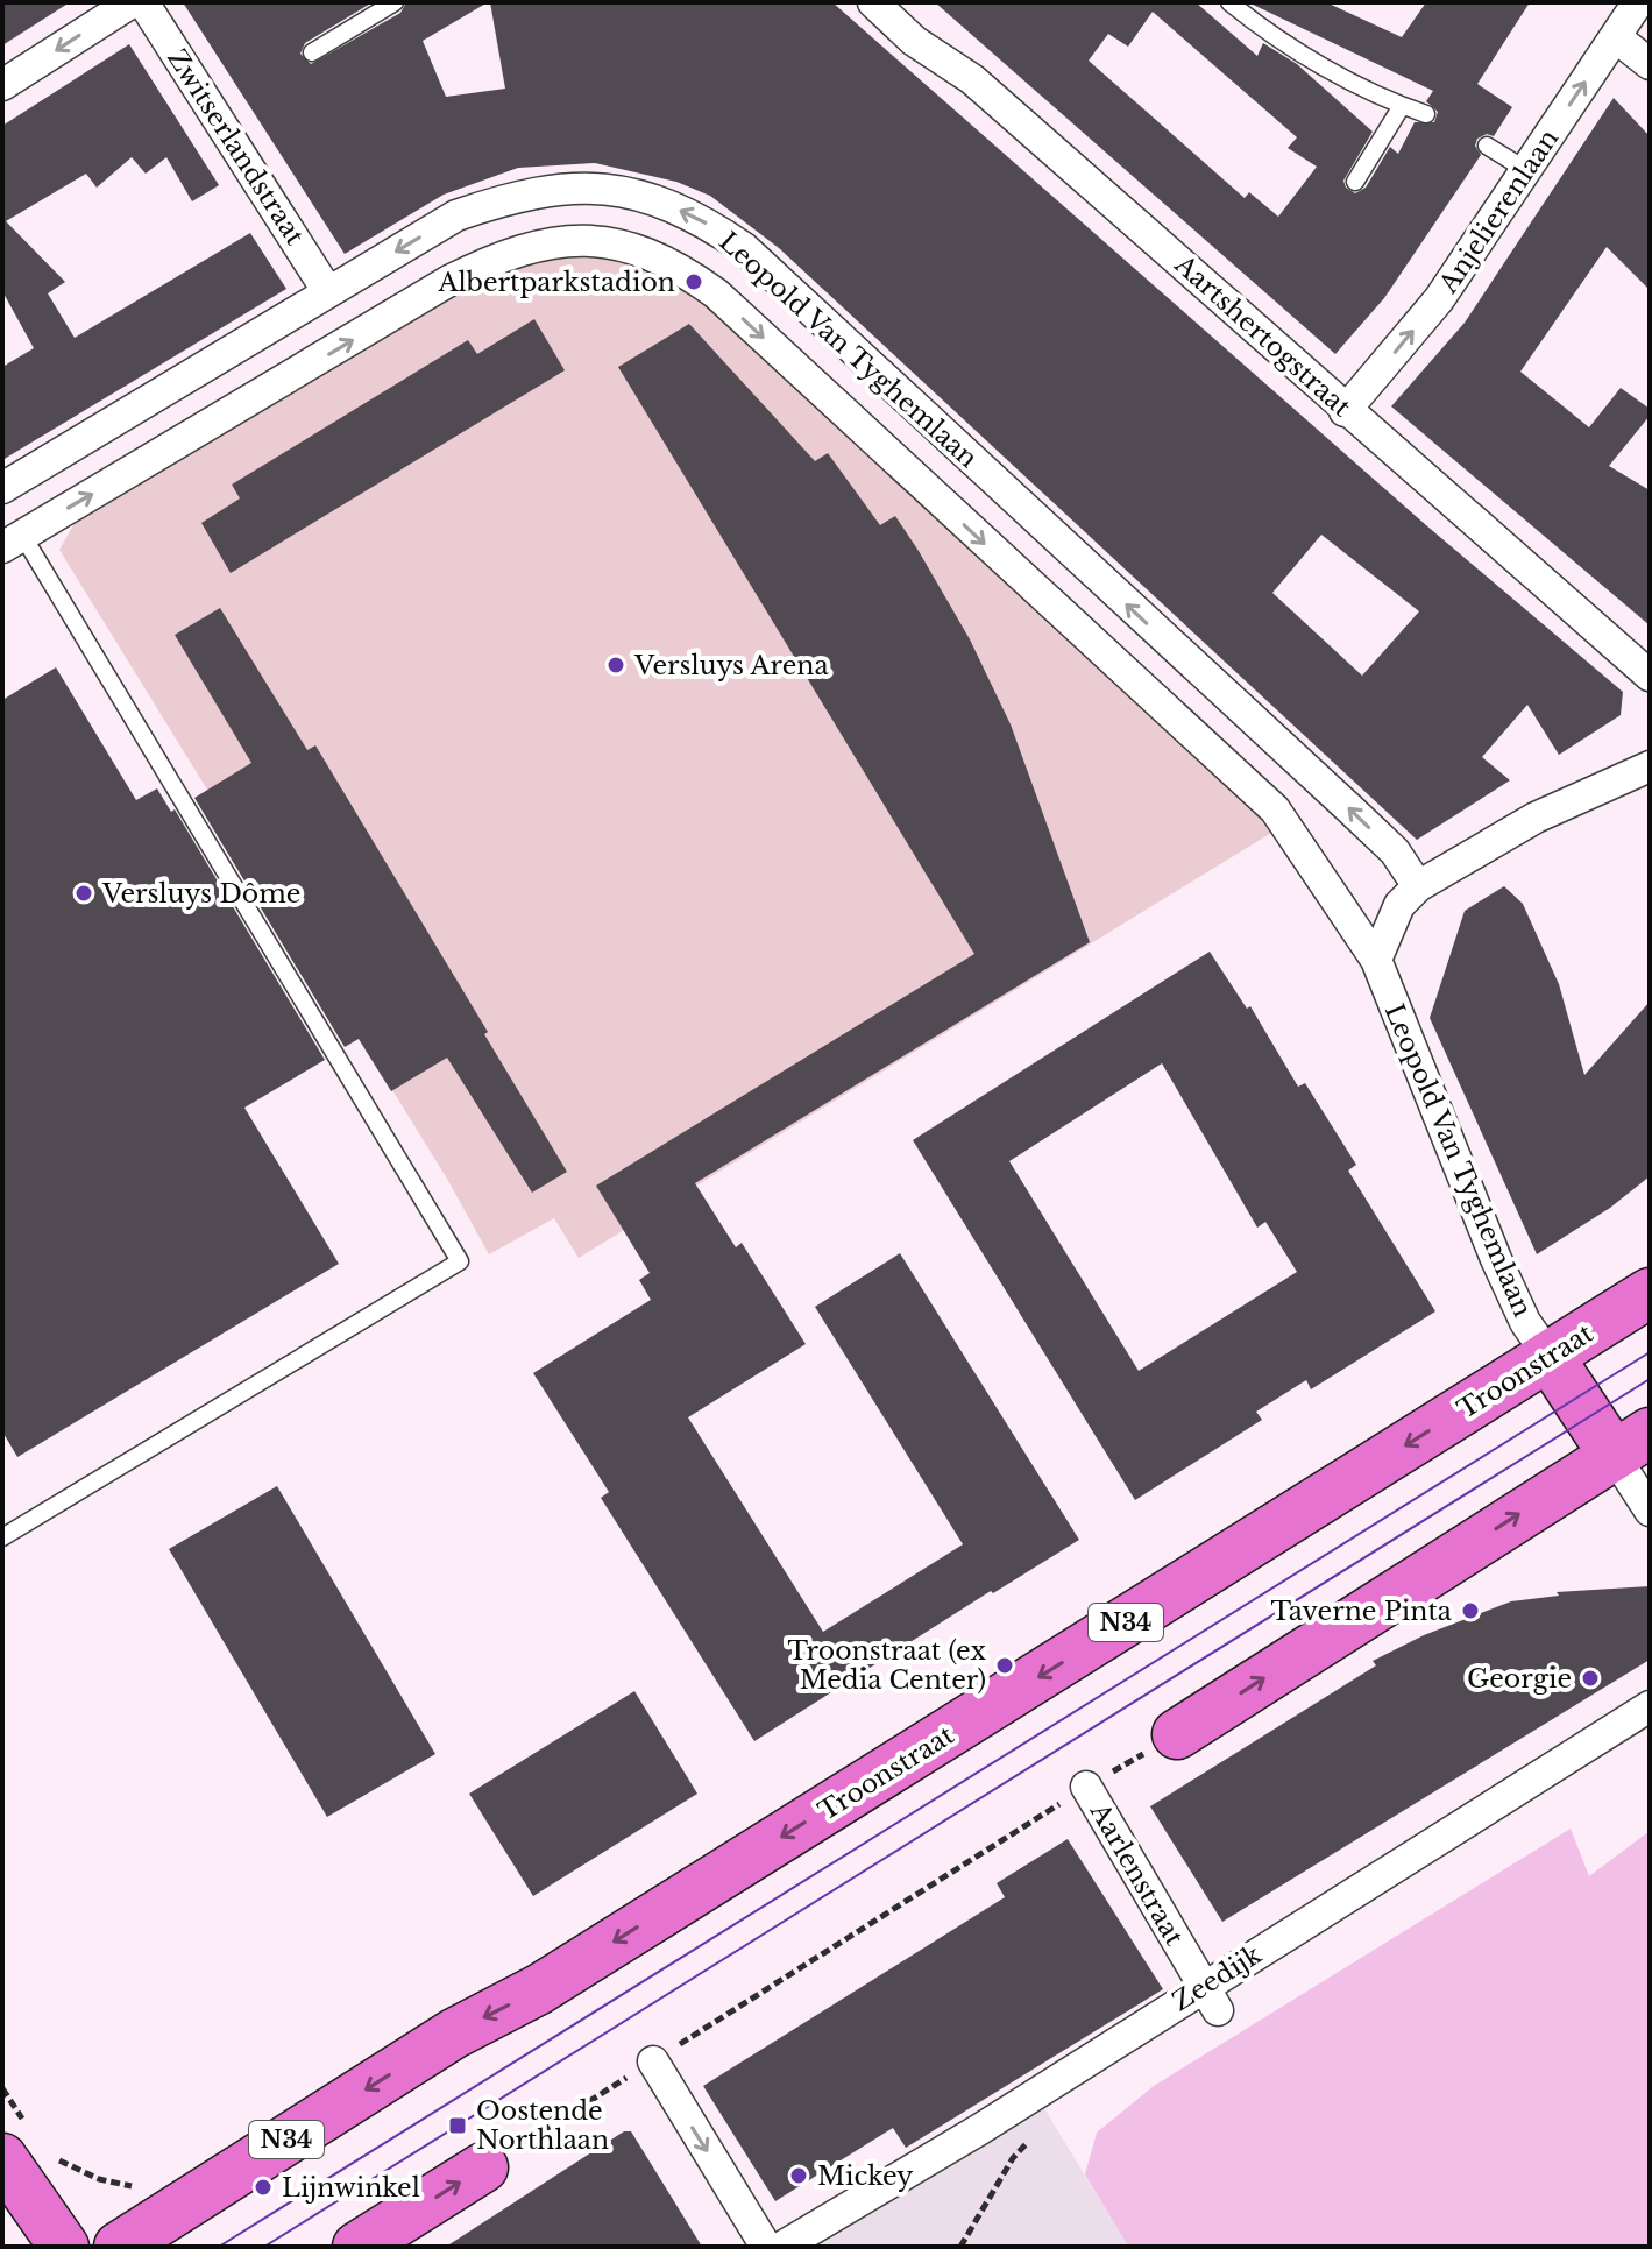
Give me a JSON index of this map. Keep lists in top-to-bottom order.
{
  "streets": {
    "main road": ["Troonstraat", "N34"],
    "street": [
      "Zwitserlandstraat",
      "Anjelierenlaan",
      "Aartshertogstraat",
      "Leopold Van Tyghemlaan",
      "Aarlenstraat",
      "Zeedijk"
    ]
  },
  "crossings": [
    ["Zwitserlandstraat", "Leopold Van Tyghemlaan"],
    ["Anjelierenlaan", "Aartshertogstraat"],
    ["Leopold Van Tyghemlaan", "Troonstraat"],
    ["Aarlenstraat", "Zeedijk"]
  ],
  "one_way": ["Anjelierenlaan"],
  "places": {
    "other": [
      "Albertparkstadion",
      "Versluys Arena",
      "Versluys Dôme",
      "Taverne Pinta",
      "Troonstraat (ex Media Center)",
      "Georgie",
      "Mickey",
      "Lijnwinkel"
    ],
    "transit": ["Oostende Northlaan"]
  }
}
